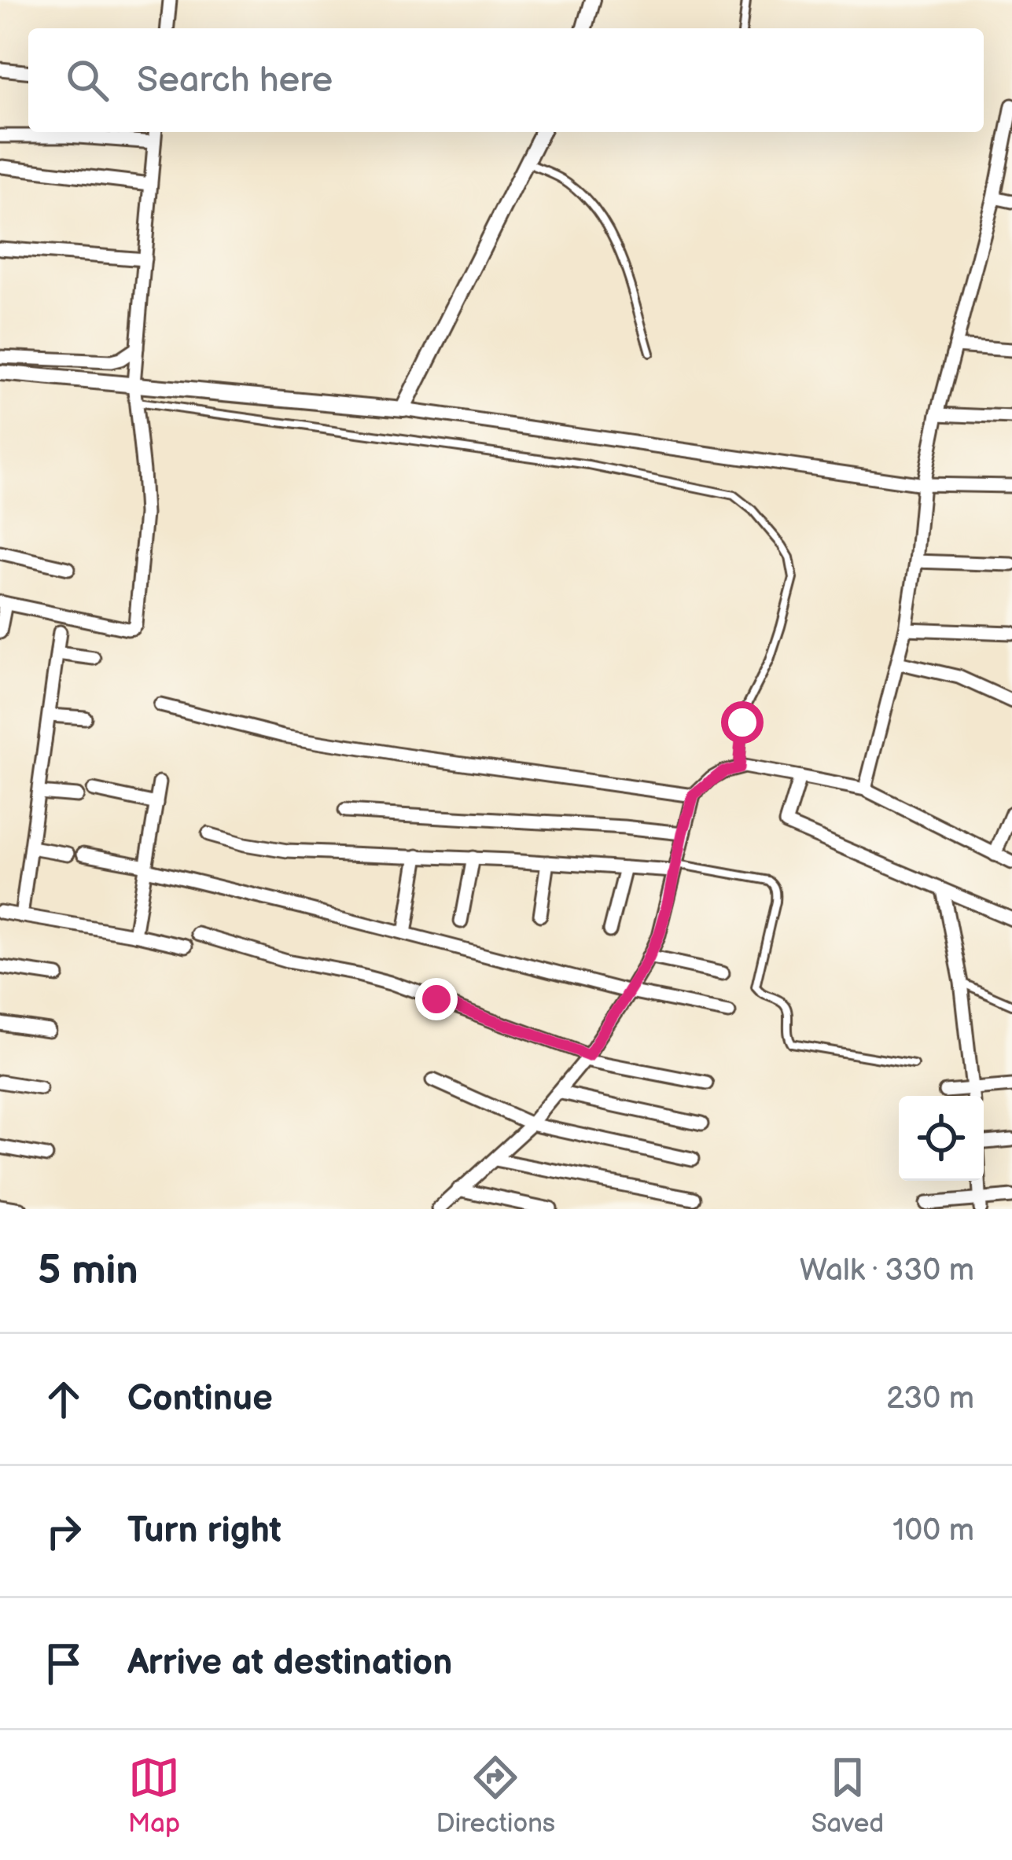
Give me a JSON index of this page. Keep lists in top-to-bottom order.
{
  "page": {
    "search": "Search here",
    "heading": ["5 min", "Walk · 330 m"],
    "list": [
      ["Continue", "230 m"],
      ["Turn right", "100 m"],
      "Arrive at destination"
    ],
    "nav": ["Map", "Directions", "Saved"]
  }
}
